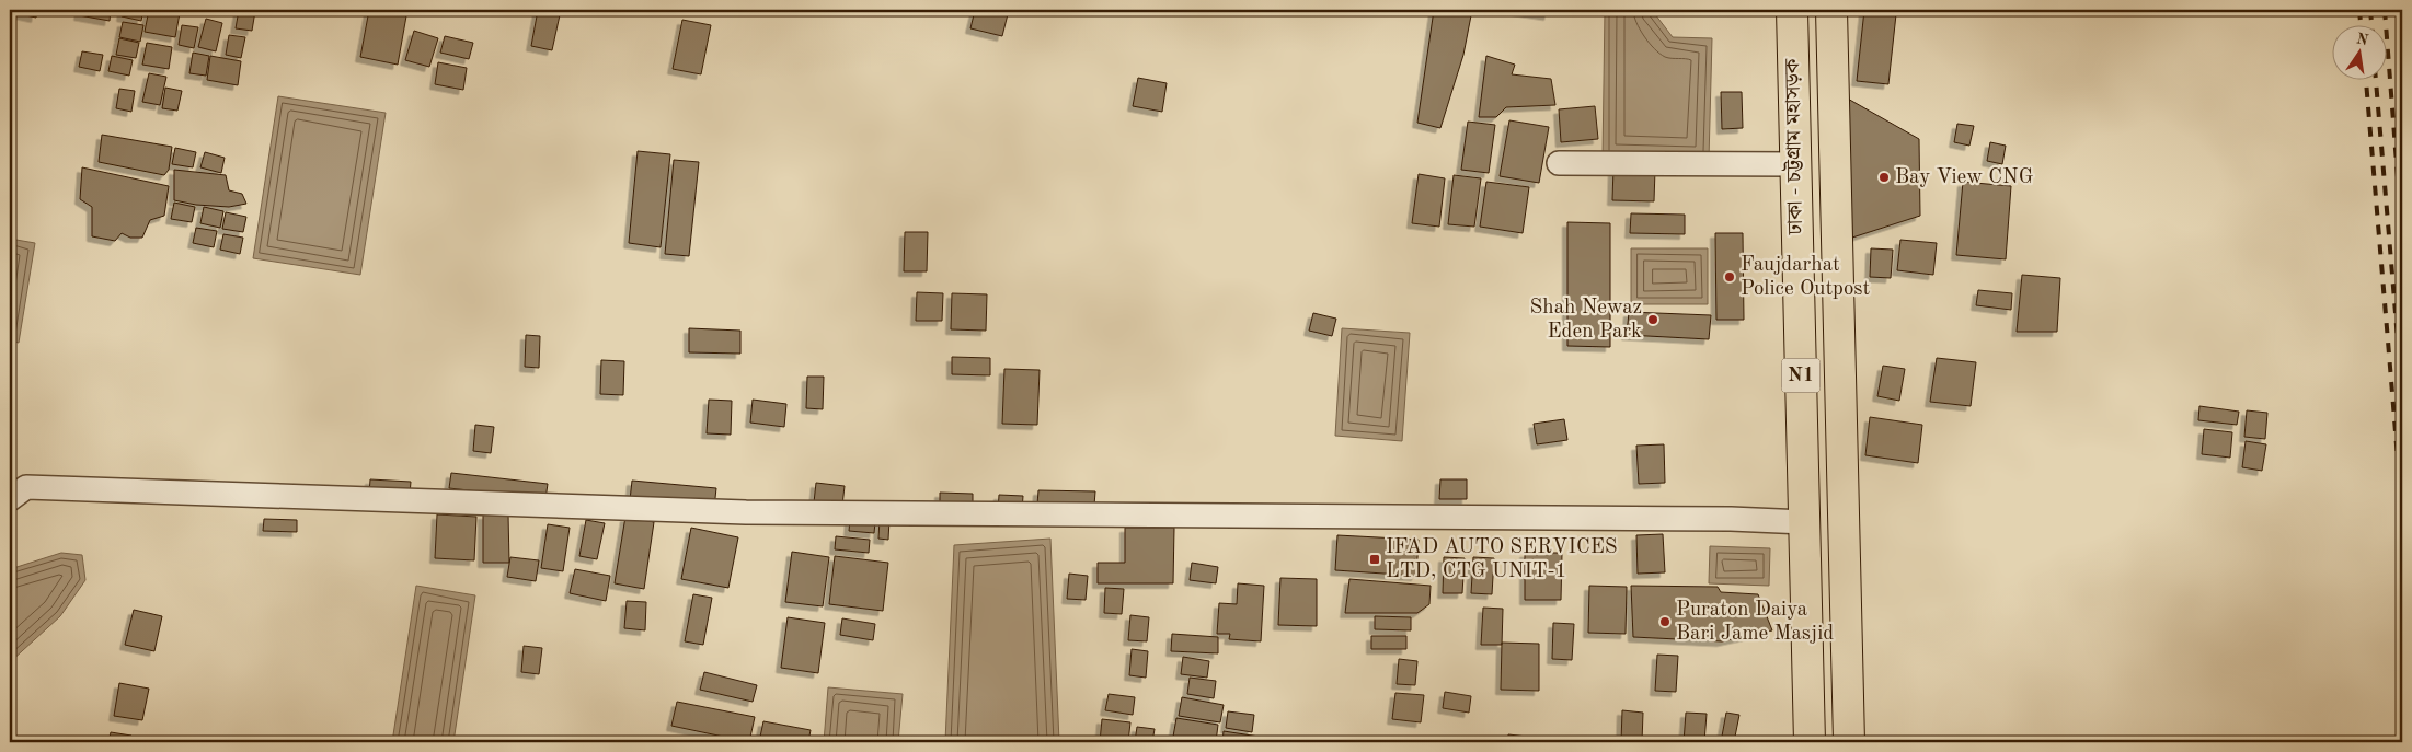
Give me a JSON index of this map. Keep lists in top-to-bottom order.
{
  "streets": {
    "highway": ["ঢাকা - চট্টগ্রাম মহাসড়ক", "N1"]
  },
  "places": {
    "other": [
      "Bay View CNG",
      "Faujdarhat Police Outpost",
      "Shah Newaz Eden Park",
      "Puraton Daiya Bari Jame Masjid"
    ],
    "transit": ["IFAD AUTO SERVICES LTD, CTG UNIT-1"]
  },
  "north": "top"
}
